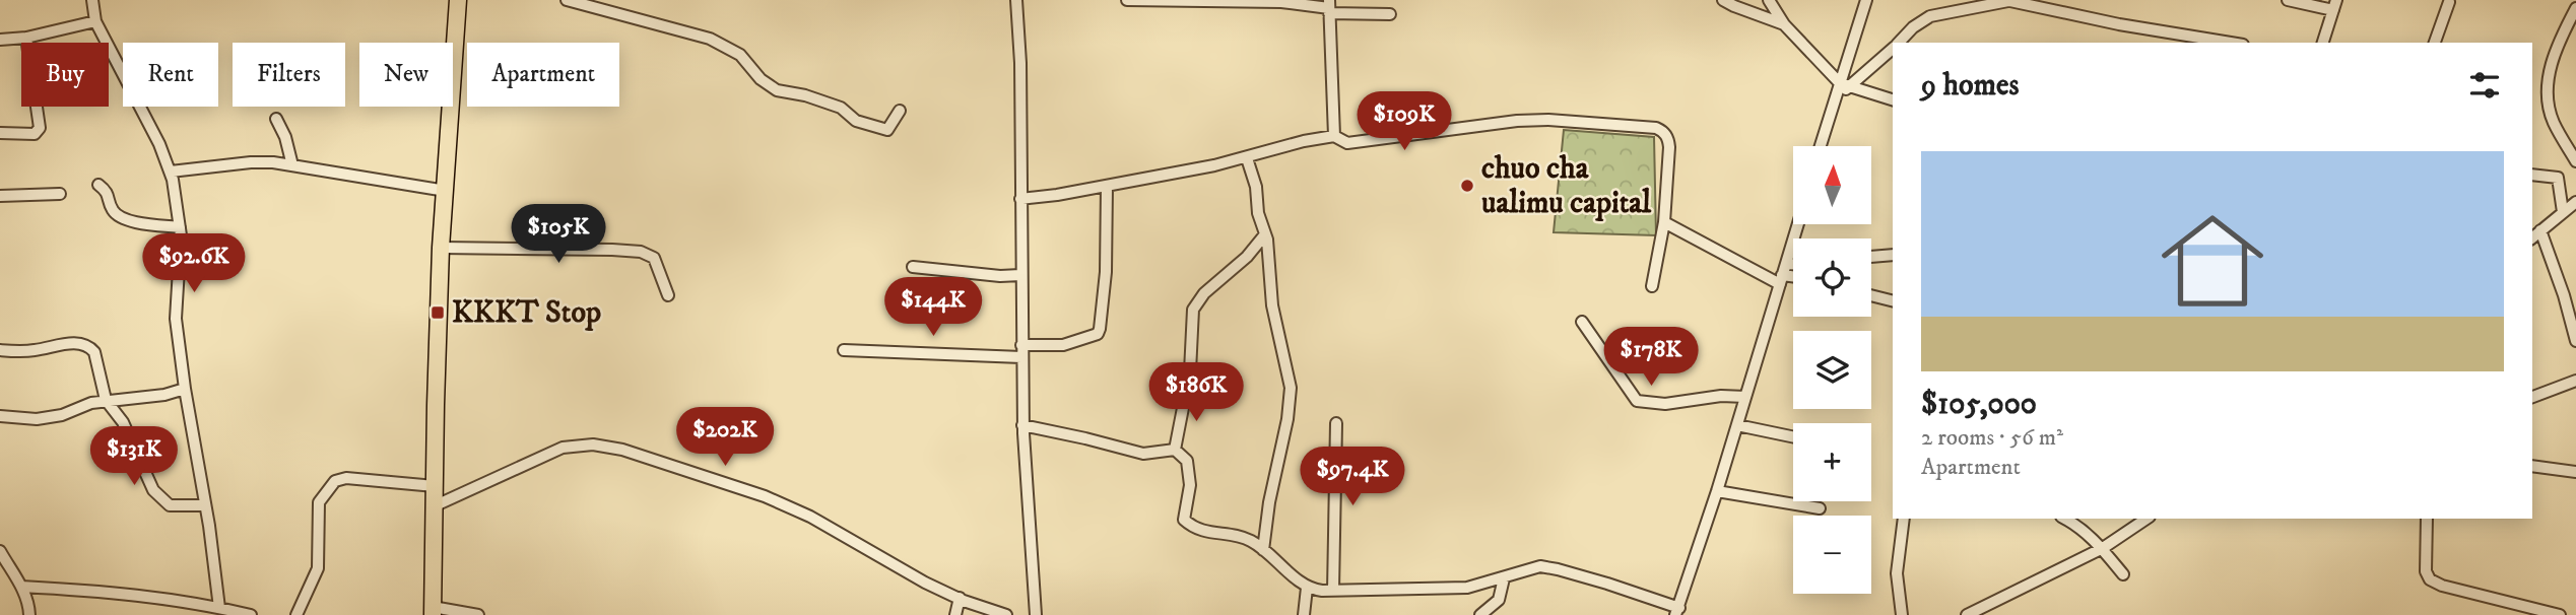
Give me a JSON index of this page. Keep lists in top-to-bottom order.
{
  "places": {
    "other": ["chuo cha ualimu capital"],
    "transit": ["KKKT Stop"]
  },
  "north": "top",
  "page": {
    "chip": [
      "Buy",
      "Rent",
      "Filters",
      "New",
      "Apartment"
    ],
    "heading": "9 homes",
    "price": [
      "$109K",
      "$105K",
      "$92.6K",
      "$144K",
      "$178K",
      "$186K",
      "$202K",
      "$131K",
      "$97.4K"
    ],
    "list": [
      {
        "name": "$105,000",
        "note": "2 rooms · 56 m² · Apartment"
      }
    ],
    "map_buttons": ["+", "−"]
  }
}
